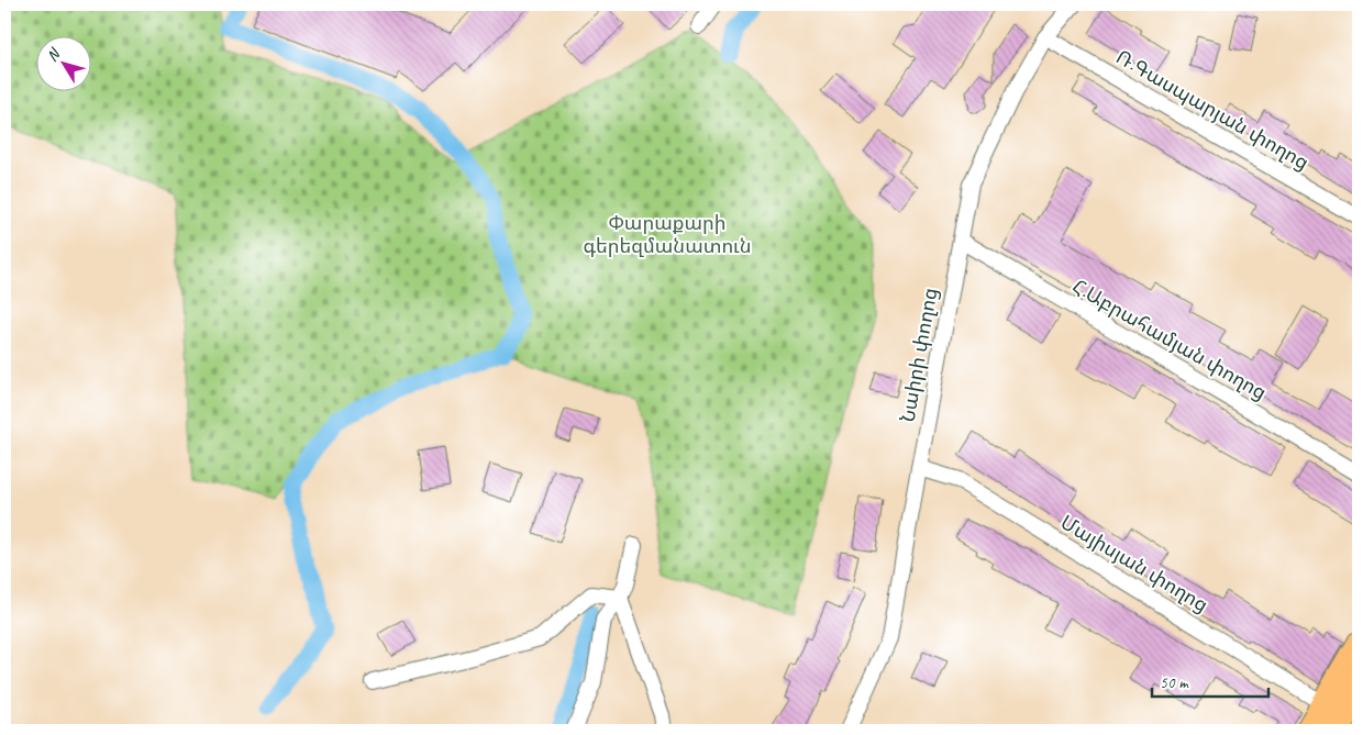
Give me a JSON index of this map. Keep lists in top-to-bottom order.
{
  "streets": {
    "street": [
      "Ռ.Գասպարյան փողոց",
      "Հ.Աբրահամյան փողոց",
      "Նաիրի փողոց",
      "Մայիսյան փողոց"
    ]
  },
  "crossings": [
    ["Ռ.Գասպարյան փողոց", "Նաիրի փողոց"],
    ["Հ.Աբրահամյան փողոց", "Նաիրի փողոց"],
    ["Նաիրի փողոց", "Մայիսյան փողոց"]
  ],
  "parks": ["Փարաքարի գերեզմանատուն"],
  "scale_bar": "50 m",
  "north": "top left"
}
